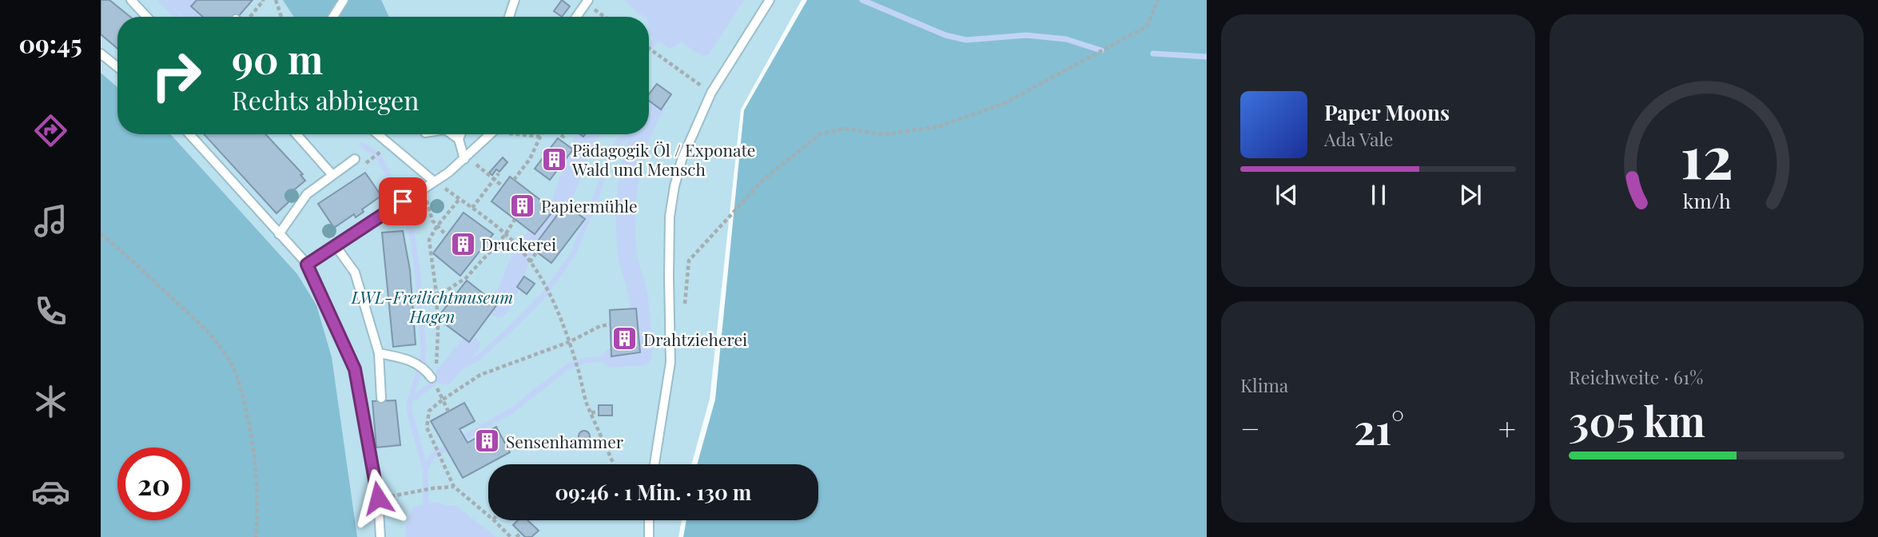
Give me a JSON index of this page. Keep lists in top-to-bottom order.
{
  "parks": ["LWL-Freilichtmuseum Hagen"],
  "places": {
    "building": [
      "Pädagogik Öl / Exponate Wald und Mensch",
      "Papiermühle",
      "Druckerei",
      "Drahtzieherei",
      "Sensenhammer"
    ]
  },
  "page": {
    "tabs": "09:45",
    "turn": ["90 m", "Rechts abbiegen"],
    "song": ["Paper Moons", "Ada Vale"],
    "tile": [
      "Klima",
      ["Reichweite · 61%", "305 km"]
    ],
    "heat": ["−", "21°", "+"],
    "limit": "20",
    "trip": "09:46 · 1 Min. · 130 m",
    "gauge": ["12", "km/h"]
  }
}
